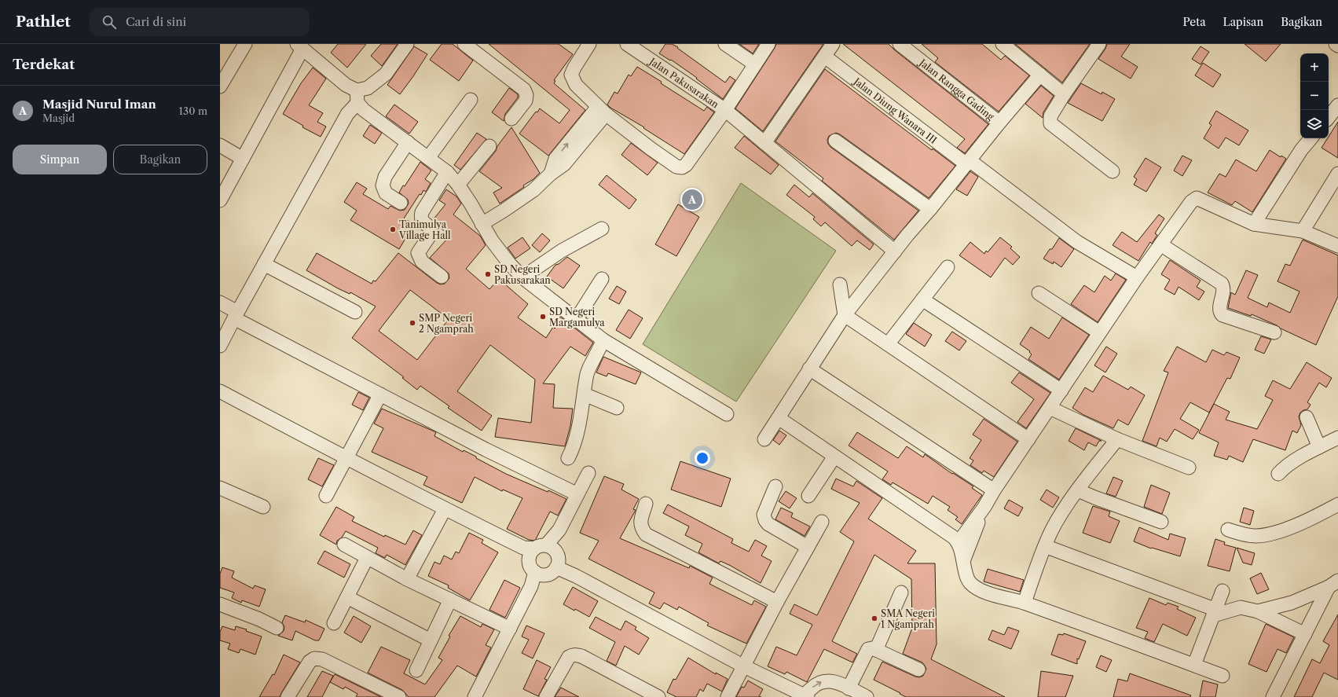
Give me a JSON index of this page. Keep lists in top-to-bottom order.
{
  "streets": {
    "street": ["Jalan Pakusarakan", "Jalan Rangga Gading", "Jalan Diung Wanara III"]
  },
  "places": [
    "Tanimulya Village Hall",
    "SD Negeri Pakusarakan",
    "SD Negeri Margamulya",
    "SMP Negeri 2 Ngamprah",
    "SMA Negeri 1 Ngamprah"
  ],
  "page": {
    "header": "Pathlet",
    "search": "Cari di sini",
    "nav": ["Peta", "Lapisan", "Bagikan"],
    "heading": "Terdekat",
    "map_buttons": ["+", "−"],
    "list": [
      {
        "mark": "A",
        "name": "Masjid Nurul Iman",
        "note": "Masjid",
        "value": "130 m"
      }
    ],
    "buttons": ["Simpan", "Bagikan"],
    "pins": "A"
  }
}
